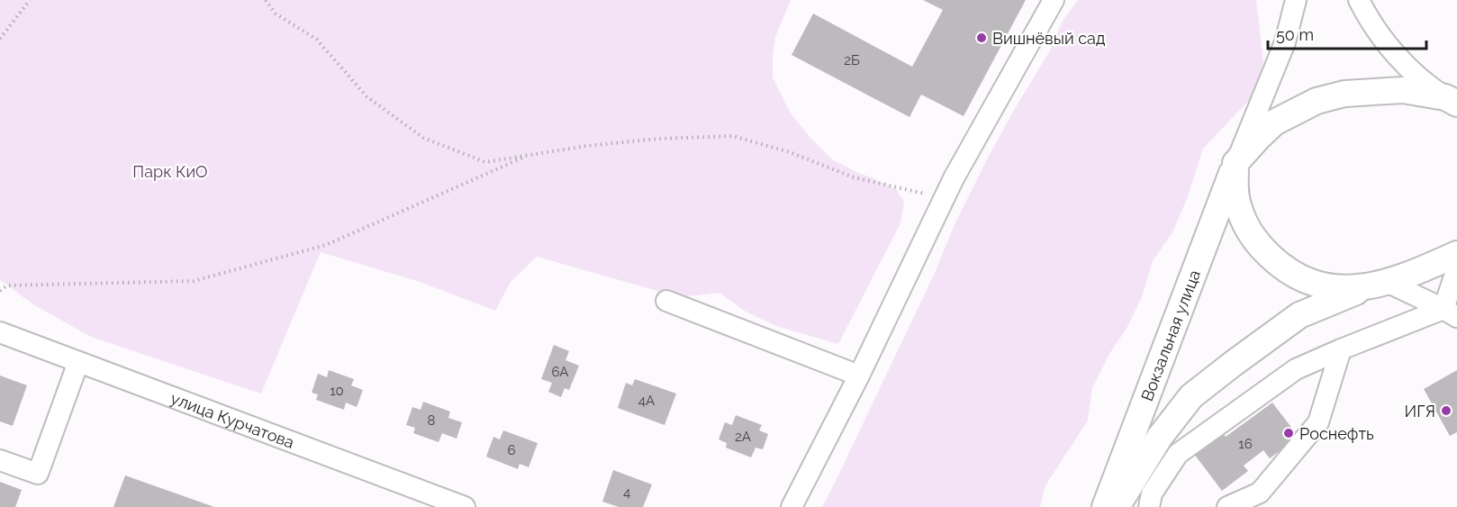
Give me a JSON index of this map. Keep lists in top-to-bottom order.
{
  "streets": {
    "main road": ["Вокзальная улица"],
    "street": ["улица Курчатова"]
  },
  "parks": ["Парк КиО"],
  "places": ["Вишнёвый сад", "ИГЯ", "Роснефть"],
  "house_numbers": [
    "2Б",
    "6А",
    "10",
    "4А",
    "8",
    "2А",
    "16",
    "6",
    "4"
  ],
  "scale_bar": "50 m"
}
